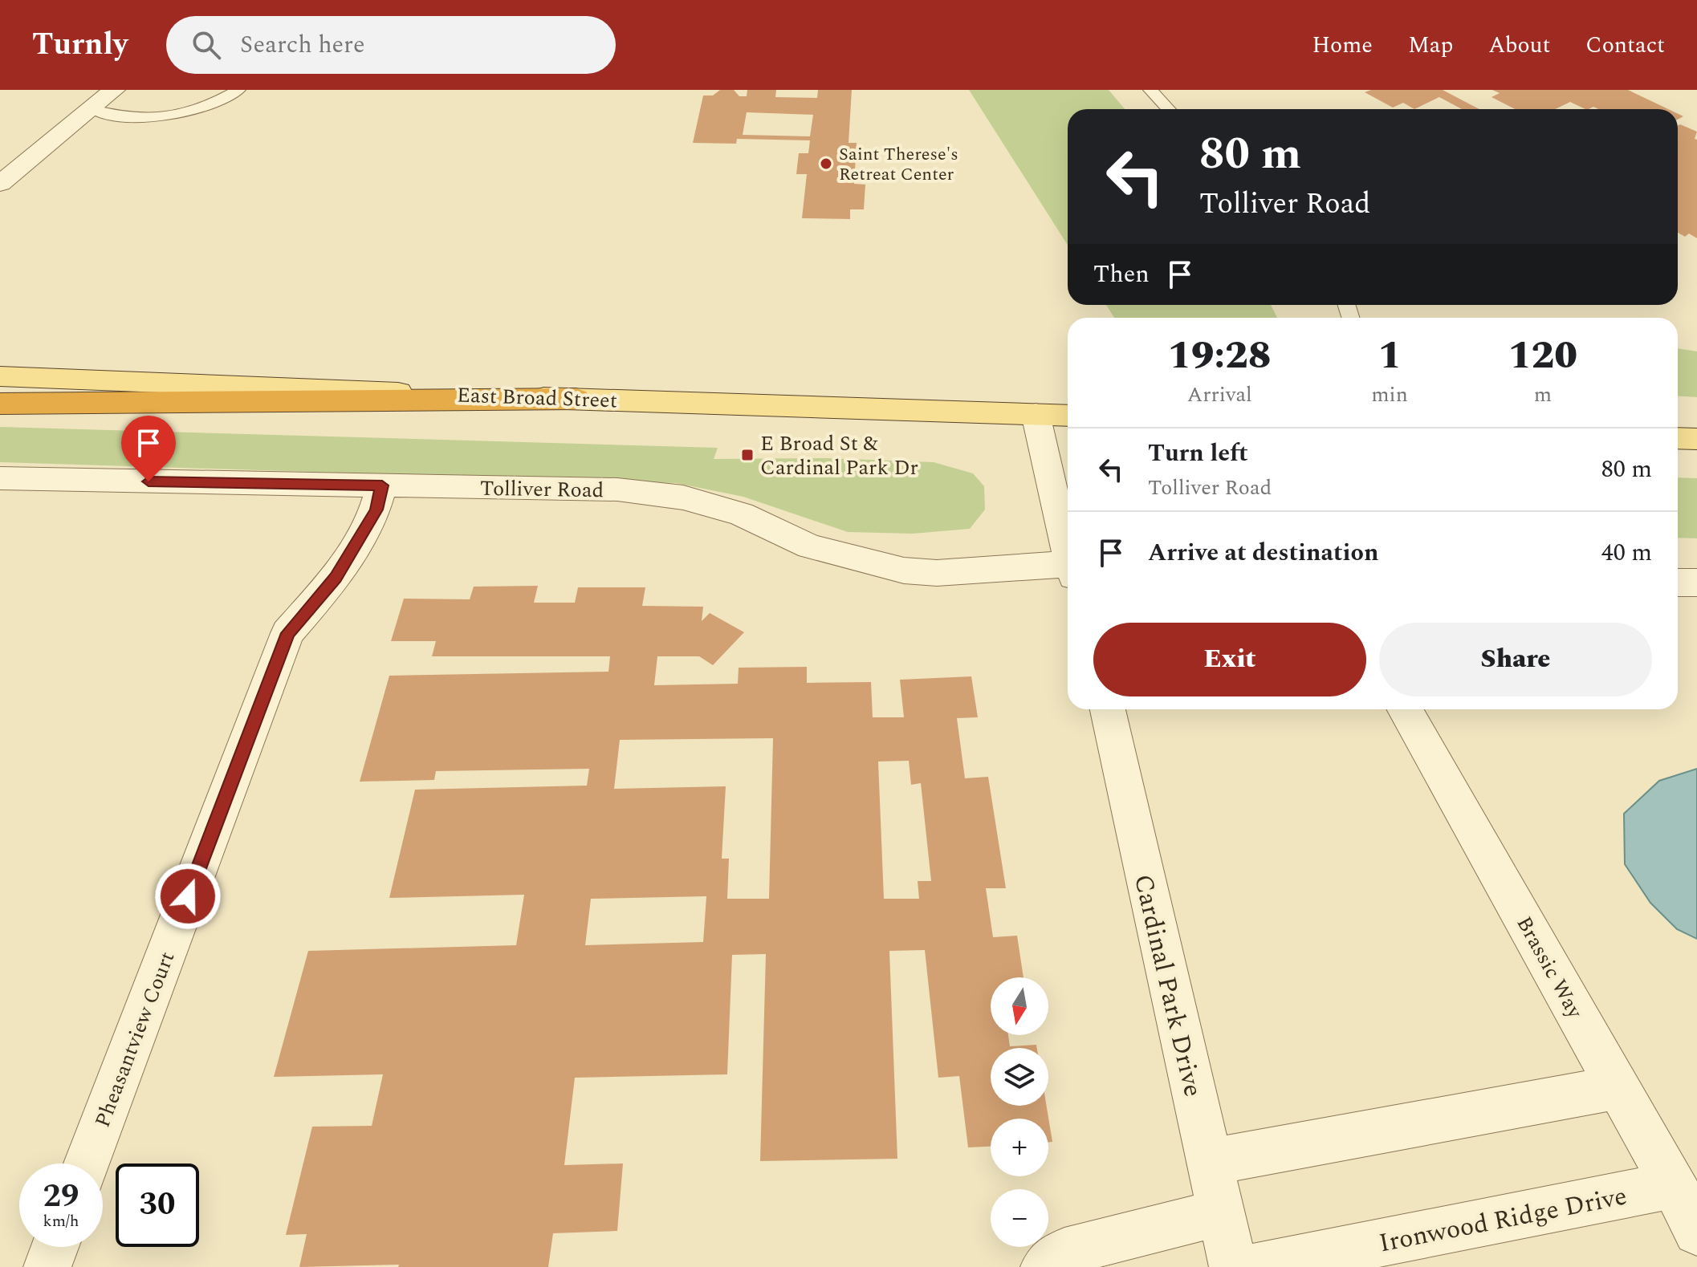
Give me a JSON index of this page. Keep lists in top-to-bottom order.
{
  "streets": {
    "main road": ["East Broad Street"],
    "street": [
      "Tolliver Road",
      "Brassic Way",
      "Cardinal Park Drive",
      "Pheasantview Court",
      "Ironwood Ridge Drive"
    ]
  },
  "crossings": [
    ["Tolliver Road", "Pheasantview Court"],
    ["Brassic Way", "Ironwood Ridge Drive"]
  ],
  "places": {
    "other": ["Saint Therese's Retreat Center"],
    "transit": ["E Broad St & Cardinal Park Dr"]
  },
  "north": "bottom",
  "page": {
    "header": "Turnly",
    "search": "Search here",
    "nav": [
      "Home",
      "Map",
      "About",
      "Contact"
    ],
    "turn": ["80 m", "Tolliver Road"],
    "then": "Then",
    "eta": [
      "19:28",
      "Arrival",
      "1",
      "min",
      "120",
      "m"
    ],
    "list": [
      {
        "name": "Turn left",
        "note": "Tolliver Road",
        "value": "80 m"
      },
      {
        "name": "Arrive at destination",
        "value": "40 m"
      }
    ],
    "buttons": ["Exit", "Share"],
    "map_buttons": ["+", "−"],
    "speed": "29 km/h",
    "limit": "30"
  }
}
